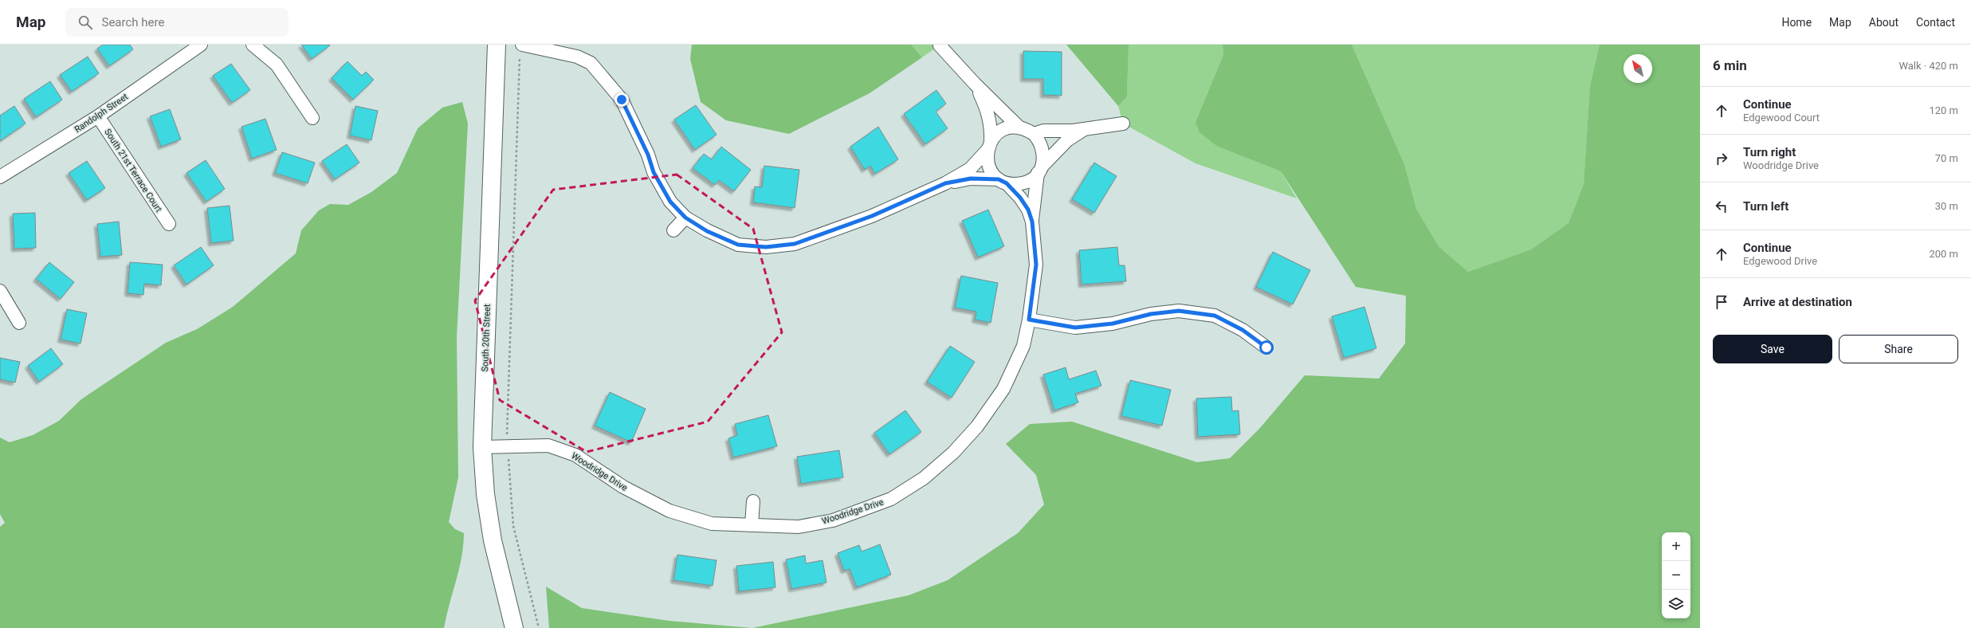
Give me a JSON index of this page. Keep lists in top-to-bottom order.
{
  "streets": {
    "main road": ["South 20th Street"],
    "street": ["Randolph Street", "South 21st Terrace Court", "Woodridge Drive"]
  },
  "crossings": [
    ["Randolph Street", "South 21st Terrace Court"],
    ["South 20th Street", "Woodridge Drive"]
  ],
  "north": "top left",
  "page": {
    "header": "Map",
    "search": "Search here",
    "nav": [
      "Home",
      "Map",
      "About",
      "Contact"
    ],
    "heading": ["6 min", "Walk · 420 m"],
    "list": [
      ["Continue", "Edgewood Court", "120 m"],
      ["Turn right", "Woodridge Drive", "70 m"],
      ["Turn left", "30 m"],
      ["Continue", "Edgewood Drive", "200 m"],
      "Arrive at destination"
    ],
    "buttons": ["Save", "Share"],
    "map_buttons": ["+", "−"]
  }
}
